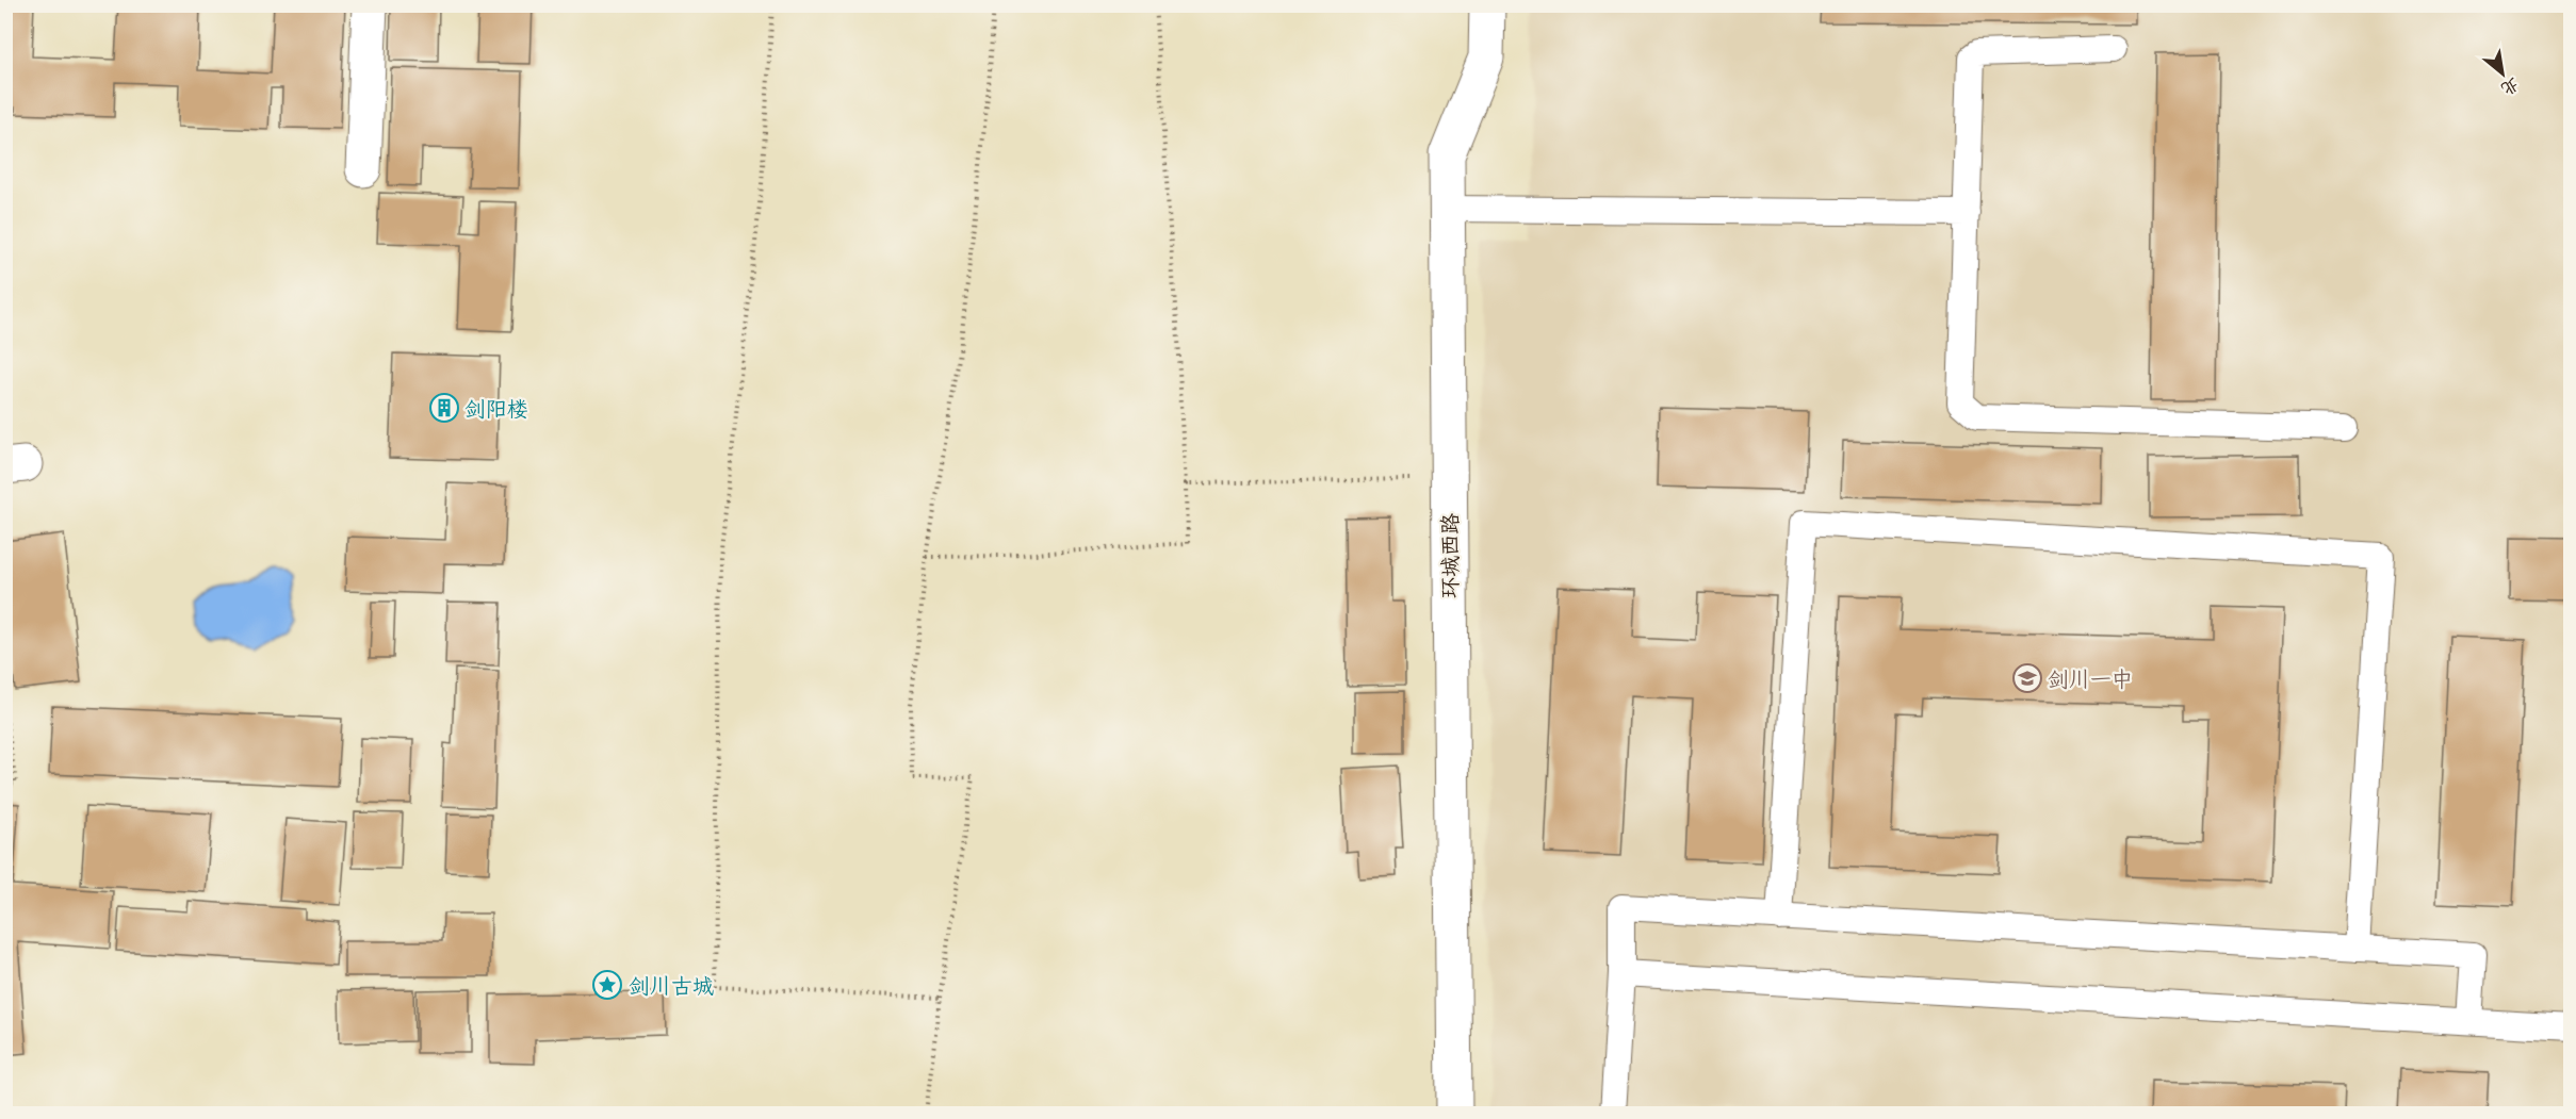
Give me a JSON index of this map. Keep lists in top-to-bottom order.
{
  "streets": {
    "street": ["环城西路"]
  },
  "places": {
    "building": ["剑阳楼"],
    "school or university": ["剑川一中"],
    "place": ["剑川古城"]
  },
  "north": "bottom right"
}
